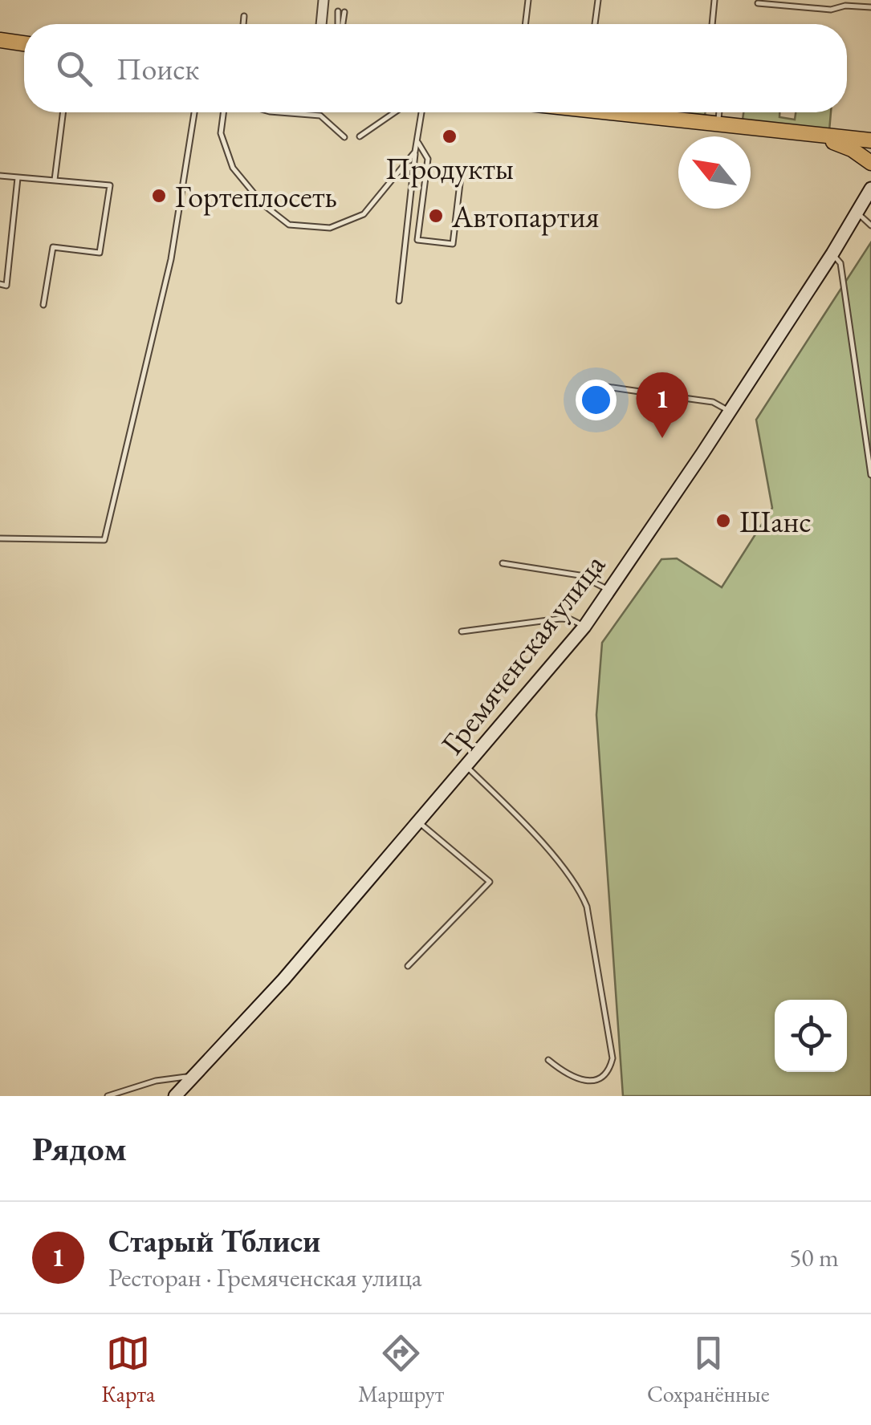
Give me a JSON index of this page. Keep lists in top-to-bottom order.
{
  "streets": {
    "main road": ["Гремяченская улица"]
  },
  "places": [
    "Продукты",
    "Гортеплосеть",
    "Автопартия",
    "Шанс"
  ],
  "north": "top left",
  "page": {
    "search": "Поиск",
    "pins": "1",
    "heading": "Рядом",
    "list": [
      {
        "mark": "1",
        "name": "Старый Тблиси",
        "note": "Ресторан · Гремяченская улица",
        "value": "50 m"
      }
    ],
    "nav": ["Карта", "Маршрут", "Сохранённые"]
  }
}
